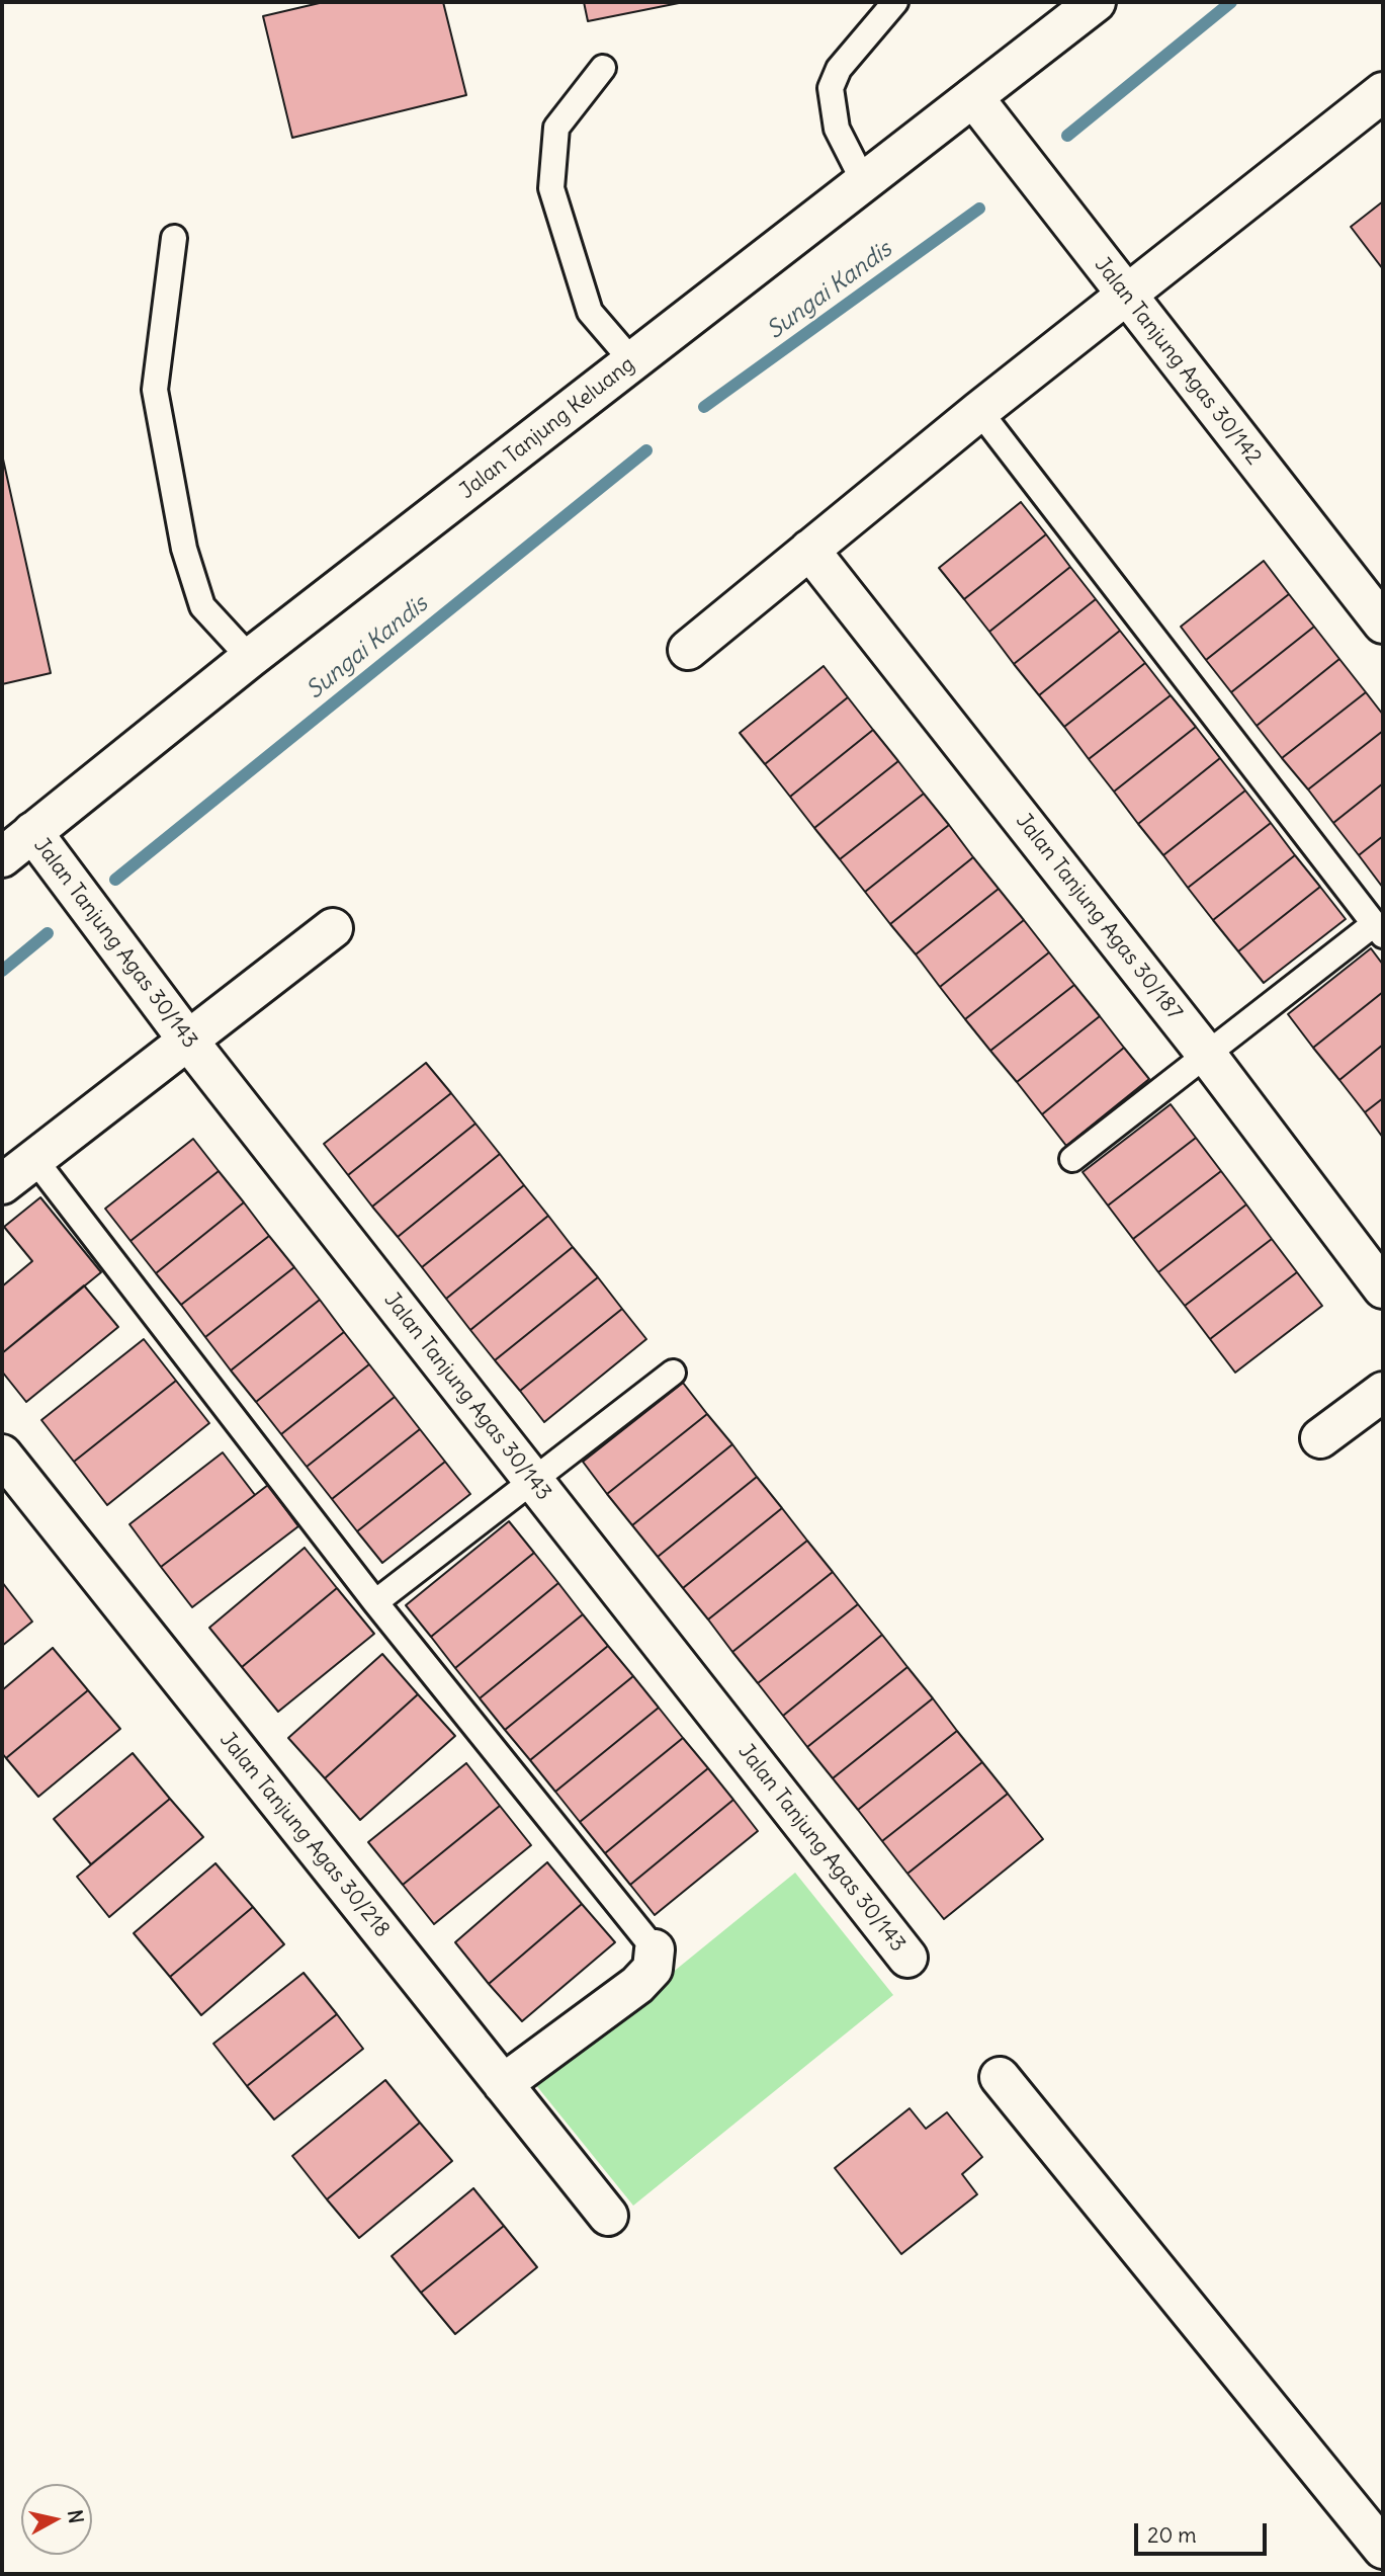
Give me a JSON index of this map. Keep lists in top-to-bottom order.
{
  "streets": {
    "street": [
      "Jalan Tanjung Agas 30/142",
      "Jalan Tanjung Keluang",
      "Jalan Tanjung Agas 30/187",
      "Jalan Tanjung Agas 30/143",
      "Jalan Tanjung Agas 30/218"
    ]
  },
  "crossings": [
    ["Jalan Tanjung Agas 30/142", "Jalan Tanjung Keluang"],
    ["Jalan Tanjung Keluang", "Jalan Tanjung Agas 30/143"]
  ],
  "water": ["Sungai Kandis"],
  "scale_bar": "20 m",
  "north": "right"
}
